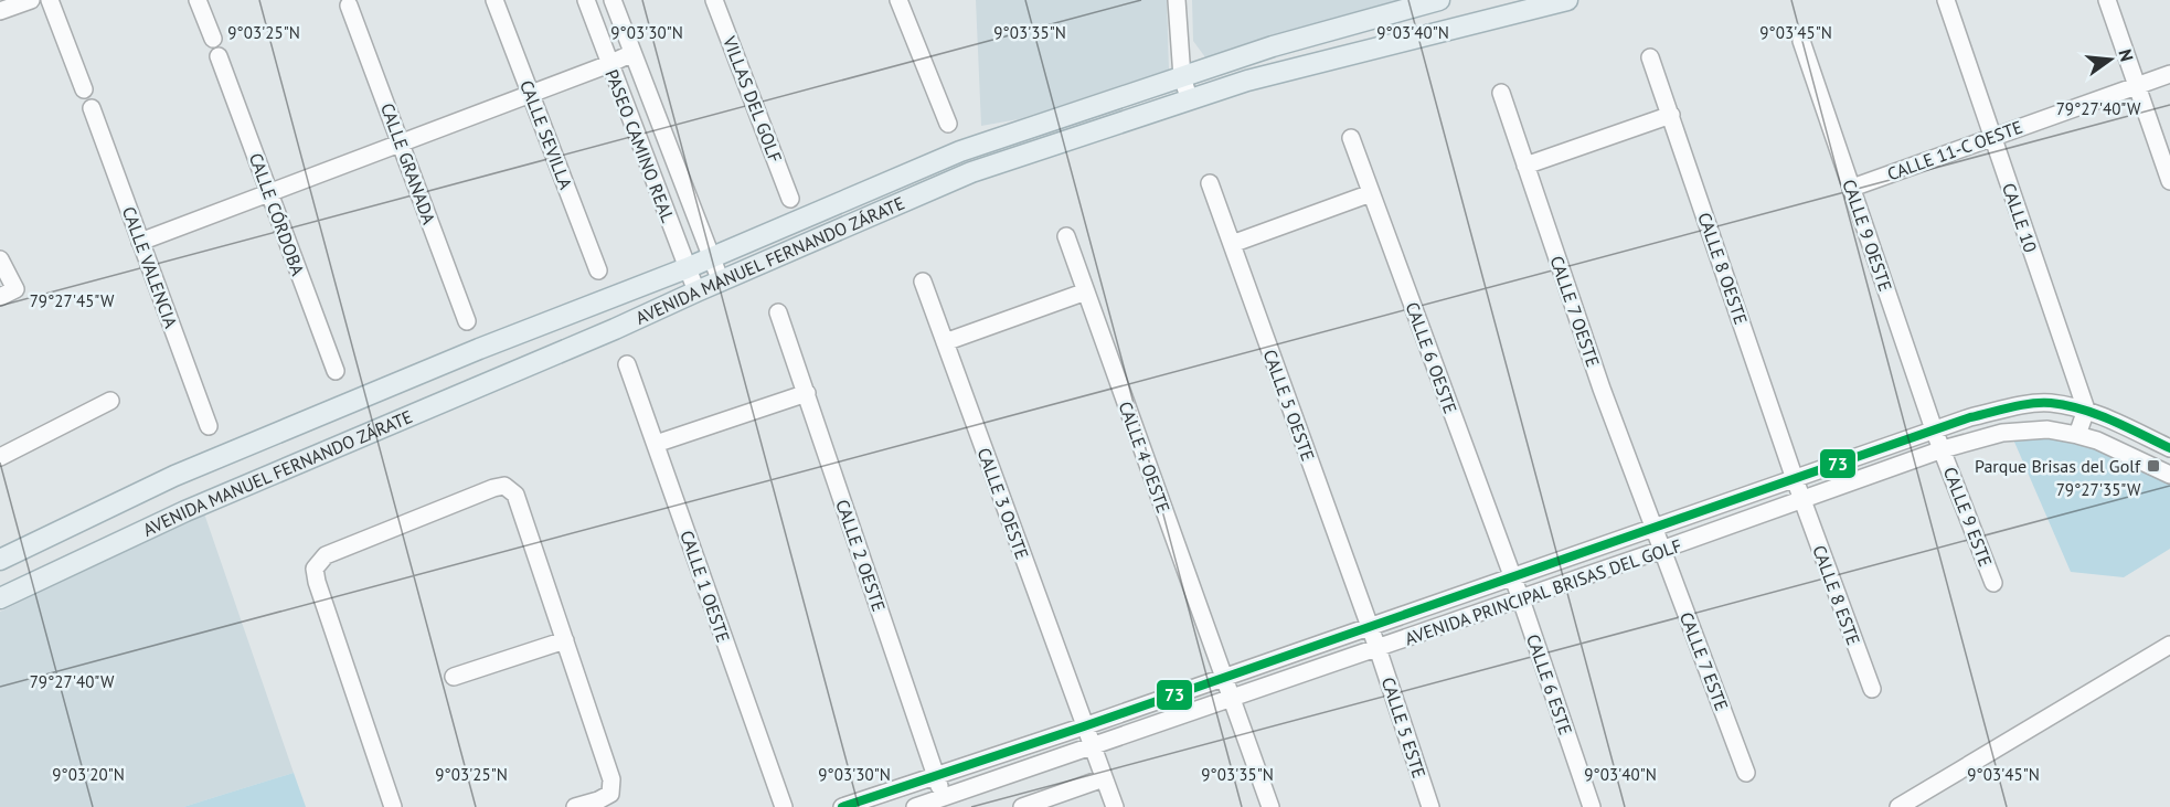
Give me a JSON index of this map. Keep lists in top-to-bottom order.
{
  "streets": {
    "main road": ["AVENIDA MANUEL FERNANDO ZÁRATE"],
    "street": [
      "VILLAS DEL GOLF",
      "CALLE SEVILLA",
      "PASEO CAMINO REAL",
      "CALLE 11-C OESTE",
      "CALLE GRANADA",
      "CALLE CÓRDOBA",
      "CALLE 10",
      "CALLE 9 OESTE",
      "CALLE VALENCIA",
      "CALLE 8 OESTE",
      "CALLE 7 OESTE",
      "CALLE 6 OESTE",
      "CALLE 5 OESTE",
      "CALLE 4 OESTE",
      "CALLE 3 OESTE",
      "CALLE 9 ESTE",
      "CALLE 2 OESTE",
      "CALLE 1 OESTE",
      "AVENIDA PRINCIPAL BRISAS DEL GOLF",
      "CALLE 8 ESTE",
      "CALLE 7 ESTE",
      "CALLE 6 ESTE",
      "CALLE 5 ESTE"
    ]
  },
  "crossings": [
    ["PASEO CAMINO REAL", "AVENIDA MANUEL FERNANDO ZÁRATE"],
    ["CALLE 11-C OESTE", "CALLE 10"],
    ["CALLE 11-C OESTE", "CALLE 9 OESTE"],
    ["CALLE 10", "AVENIDA PRINCIPAL BRISAS DEL GOLF"],
    ["CALLE 9 OESTE", "CALLE 9 ESTE"],
    ["CALLE 9 OESTE", "AVENIDA PRINCIPAL BRISAS DEL GOLF"],
    ["CALLE 8 OESTE", "AVENIDA PRINCIPAL BRISAS DEL GOLF"],
    ["CALLE 8 OESTE", "CALLE 8 ESTE"],
    ["CALLE 7 OESTE", "AVENIDA PRINCIPAL BRISAS DEL GOLF"],
    ["CALLE 7 OESTE", "CALLE 7 ESTE"],
    ["CALLE 6 OESTE", "AVENIDA PRINCIPAL BRISAS DEL GOLF"],
    ["CALLE 6 OESTE", "CALLE 6 ESTE"],
    ["CALLE 5 OESTE", "AVENIDA PRINCIPAL BRISAS DEL GOLF"],
    ["CALLE 5 OESTE", "CALLE 5 ESTE"],
    ["CALLE 4 OESTE", "AVENIDA PRINCIPAL BRISAS DEL GOLF"],
    ["CALLE 3 OESTE", "AVENIDA PRINCIPAL BRISAS DEL GOLF"],
    ["CALLE 9 ESTE", "AVENIDA PRINCIPAL BRISAS DEL GOLF"],
    ["CALLE 2 OESTE", "AVENIDA PRINCIPAL BRISAS DEL GOLF"],
    ["AVENIDA PRINCIPAL BRISAS DEL GOLF", "CALLE 8 ESTE"],
    ["AVENIDA PRINCIPAL BRISAS DEL GOLF", "CALLE 7 ESTE"],
    ["AVENIDA PRINCIPAL BRISAS DEL GOLF", "CALLE 6 ESTE"],
    ["AVENIDA PRINCIPAL BRISAS DEL GOLF", "CALLE 5 ESTE"]
  ],
  "places": {
    "transit": ["Parque Brisas del Golf"]
  },
  "lines": ["transit line 73"],
  "north": "right",
  "coordinates": [
    "9°03'25\"N",
    "9°03'30\"N",
    "9°03'35\"N",
    "9°03'40\"N",
    "9°03'45\"N",
    "79°27'40\"W",
    "79°27'45\"W",
    "79°27'35\"W",
    "9°03'20\"N"
  ]
}
